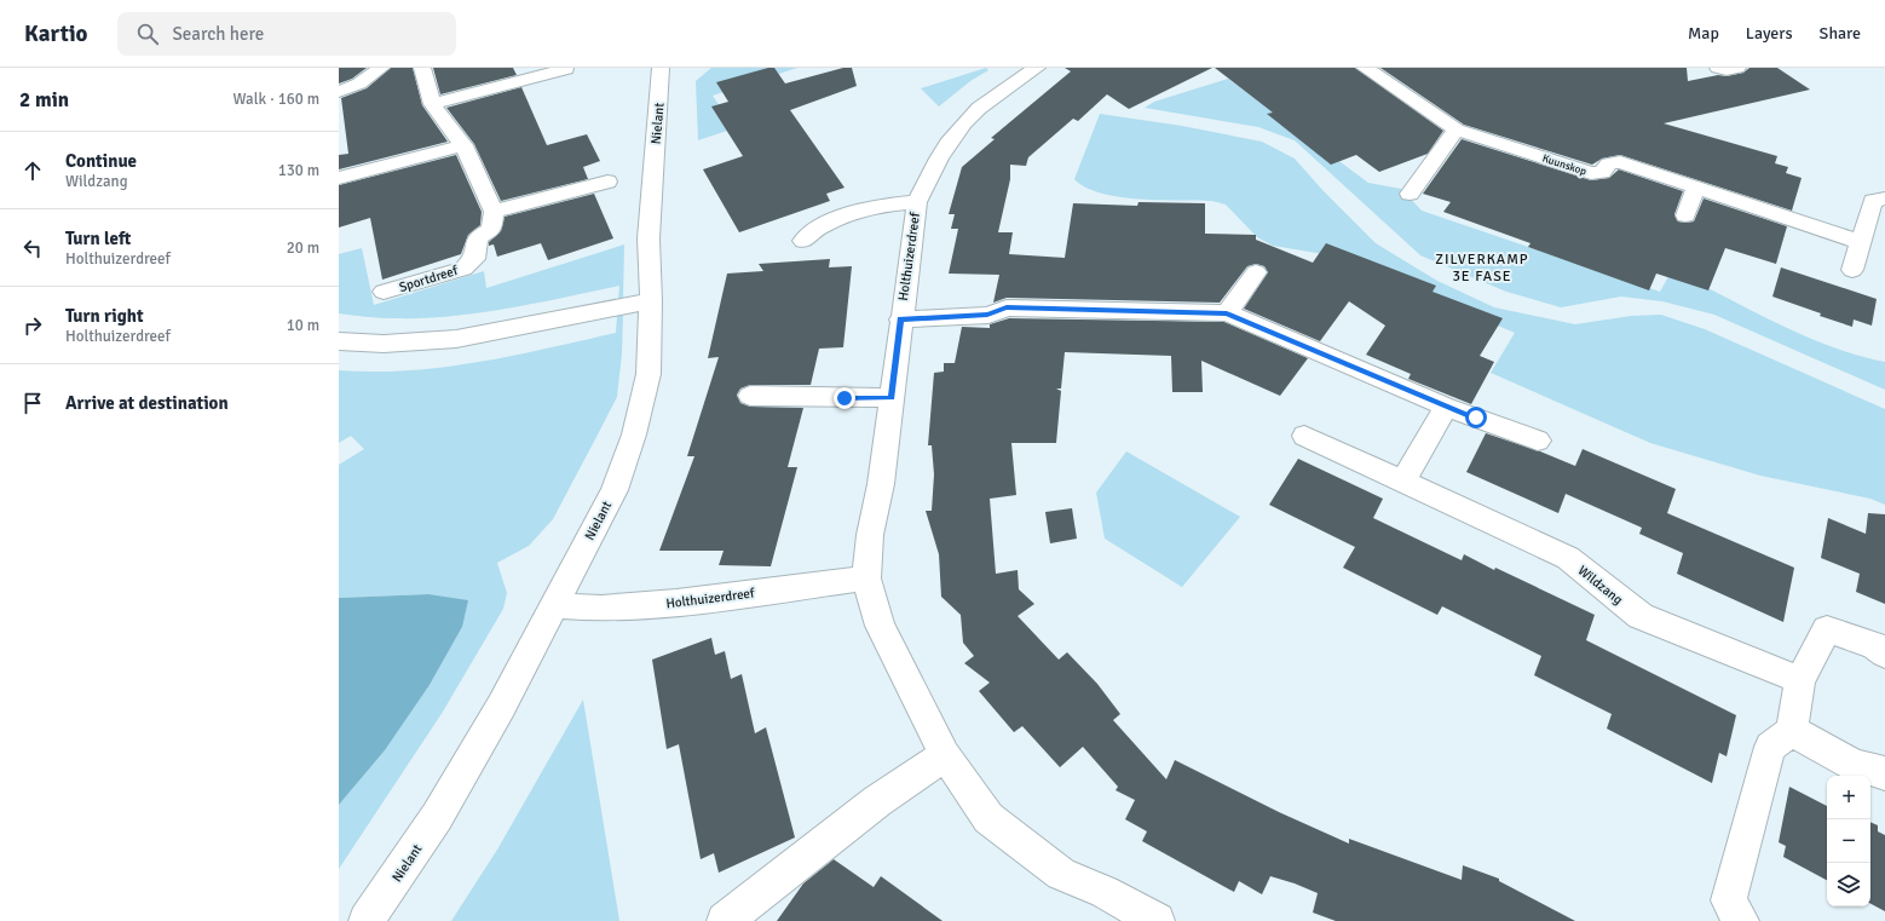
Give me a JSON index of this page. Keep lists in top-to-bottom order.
{
  "streets": {
    "street": [
      "Nielant",
      "Kuunskop",
      "Holthuizerdreef",
      "Sportdreef",
      "Wildzang"
    ]
  },
  "crossings": [
    ["Nielant", "Holthuizerdreef"]
  ],
  "districts": ["ZILVERKAMP 3E FASE"],
  "page": {
    "header": "Kartio",
    "search": "Search here",
    "nav": ["Map", "Layers", "Share"],
    "heading": ["2 min", "Walk · 160 m"],
    "list": [
      ["Continue", "Wildzang", "130 m"],
      ["Turn left", "Holthuizerdreef", "20 m"],
      ["Turn right", "Holthuizerdreef", "10 m"],
      "Arrive at destination"
    ],
    "map_buttons": ["+", "−"]
  }
}
